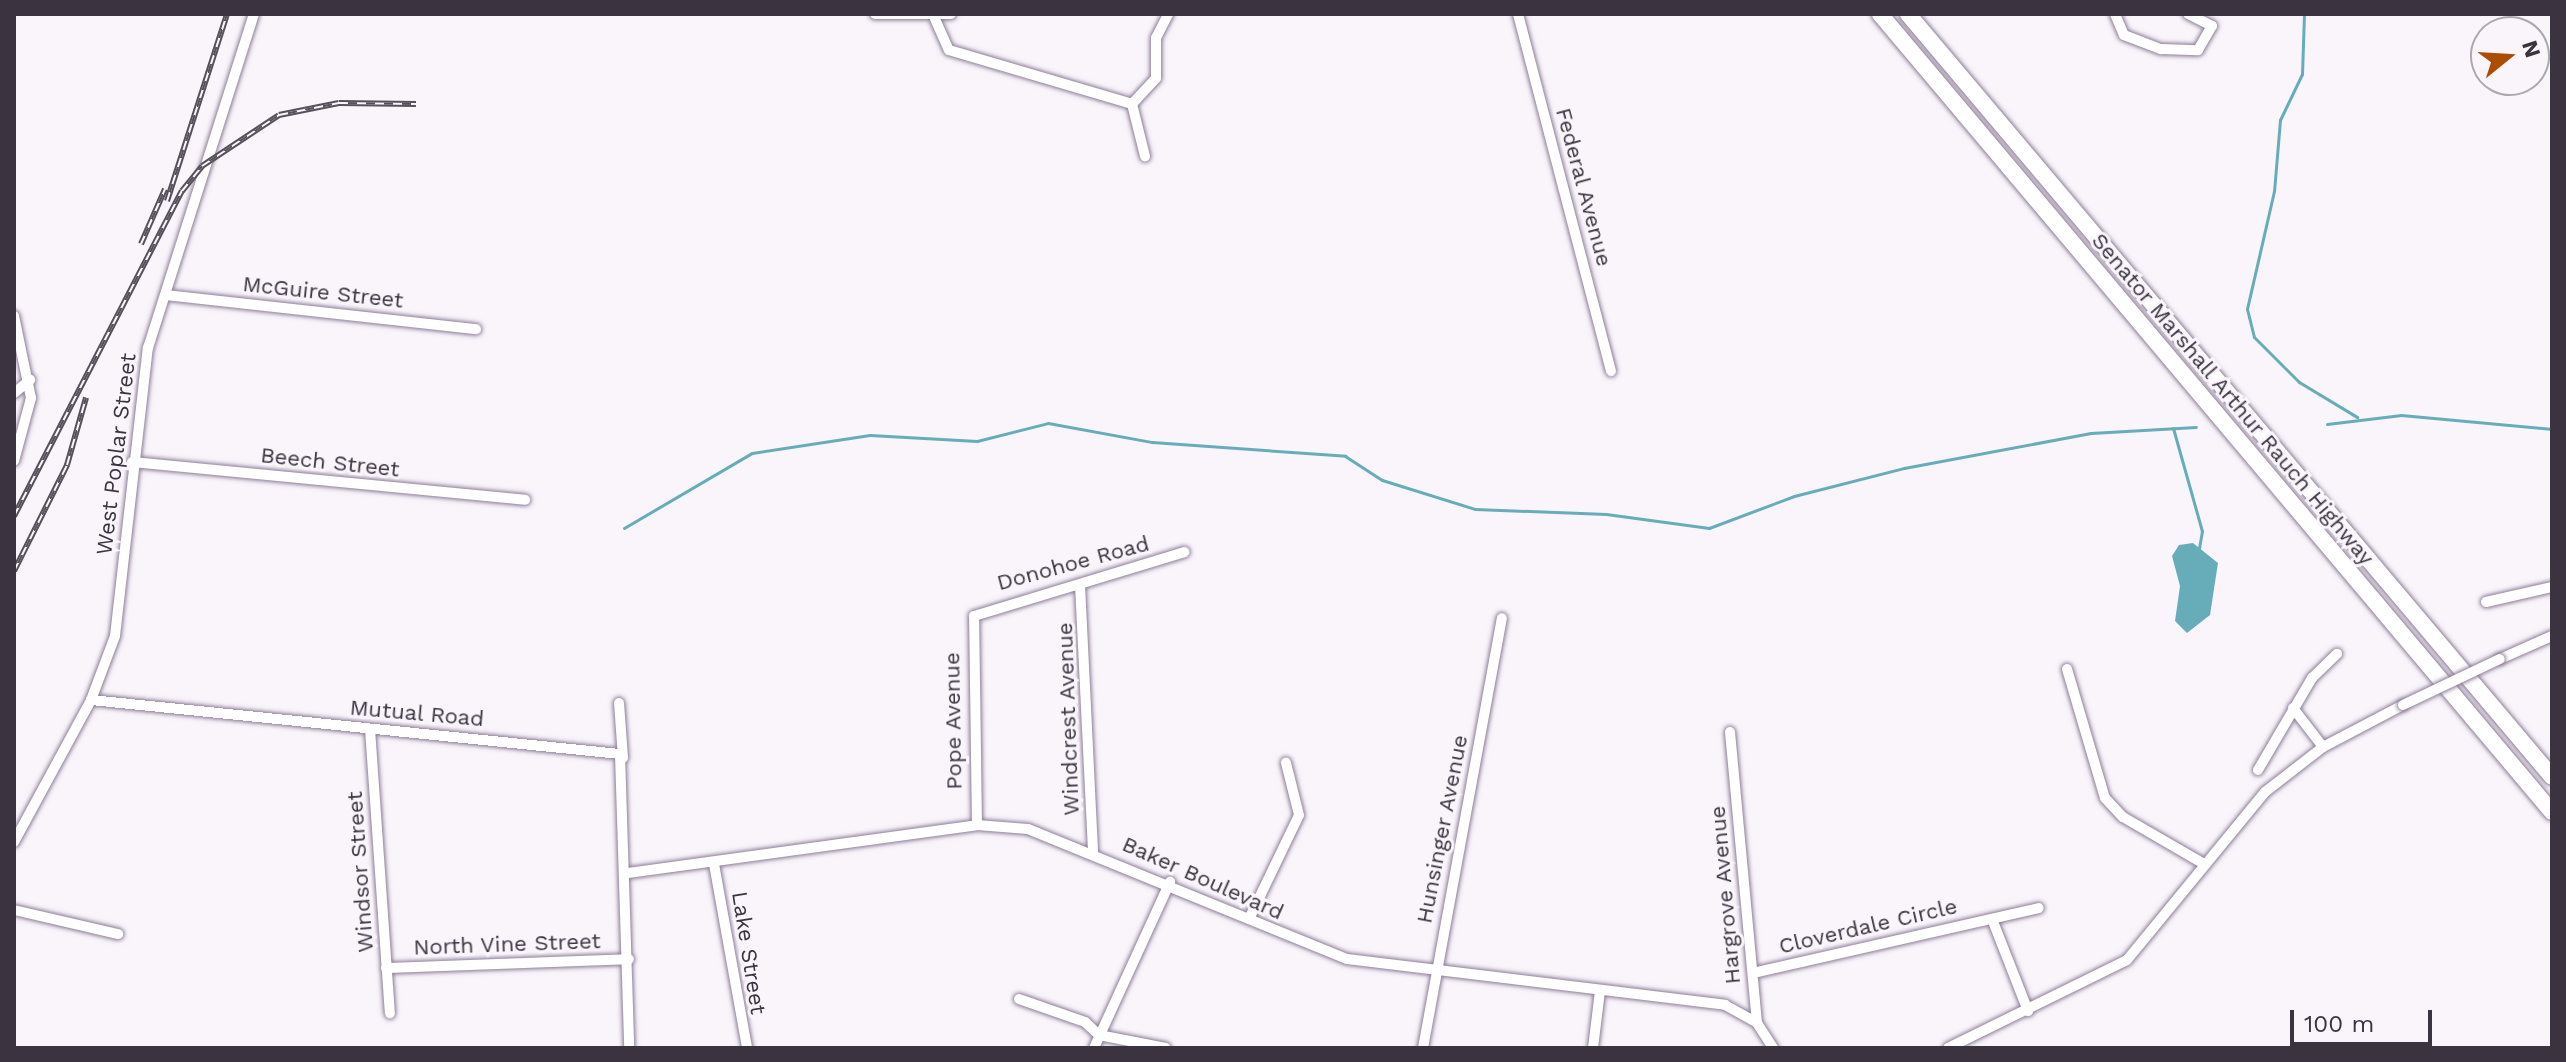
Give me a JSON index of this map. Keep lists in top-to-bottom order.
{
  "streets": {
    "highway": ["Senator Marshall Arthur Rauch Highway"],
    "street": [
      "Federal Avenue",
      "McGuire Street",
      "West Poplar Street",
      "Beech Street",
      "Donohoe Road",
      "Mutual Road",
      "Windcrest Avenue",
      "Pope Avenue",
      "Hunsinger Avenue",
      "Windsor Street",
      "Baker Boulevard",
      "Hargrove Avenue",
      "Cloverdale Circle",
      "North Vine Street",
      "Lake Street"
    ]
  },
  "crossings": [
    ["McGuire Street", "West Poplar Street"],
    ["West Poplar Street", "Beech Street"],
    ["West Poplar Street", "Mutual Road"],
    ["Donohoe Road", "Windcrest Avenue"],
    ["Donohoe Road", "Pope Avenue"],
    ["Mutual Road", "Windsor Street"],
    ["Windcrest Avenue", "Baker Boulevard"],
    ["Pope Avenue", "Baker Boulevard"],
    ["Hunsinger Avenue", "Baker Boulevard"],
    ["Windsor Street", "North Vine Street"],
    ["Baker Boulevard", "Hargrove Avenue"],
    ["Baker Boulevard", "Lake Street"],
    ["Hargrove Avenue", "Cloverdale Circle"]
  ],
  "scale_bar": "100 m",
  "north": "right"
}
